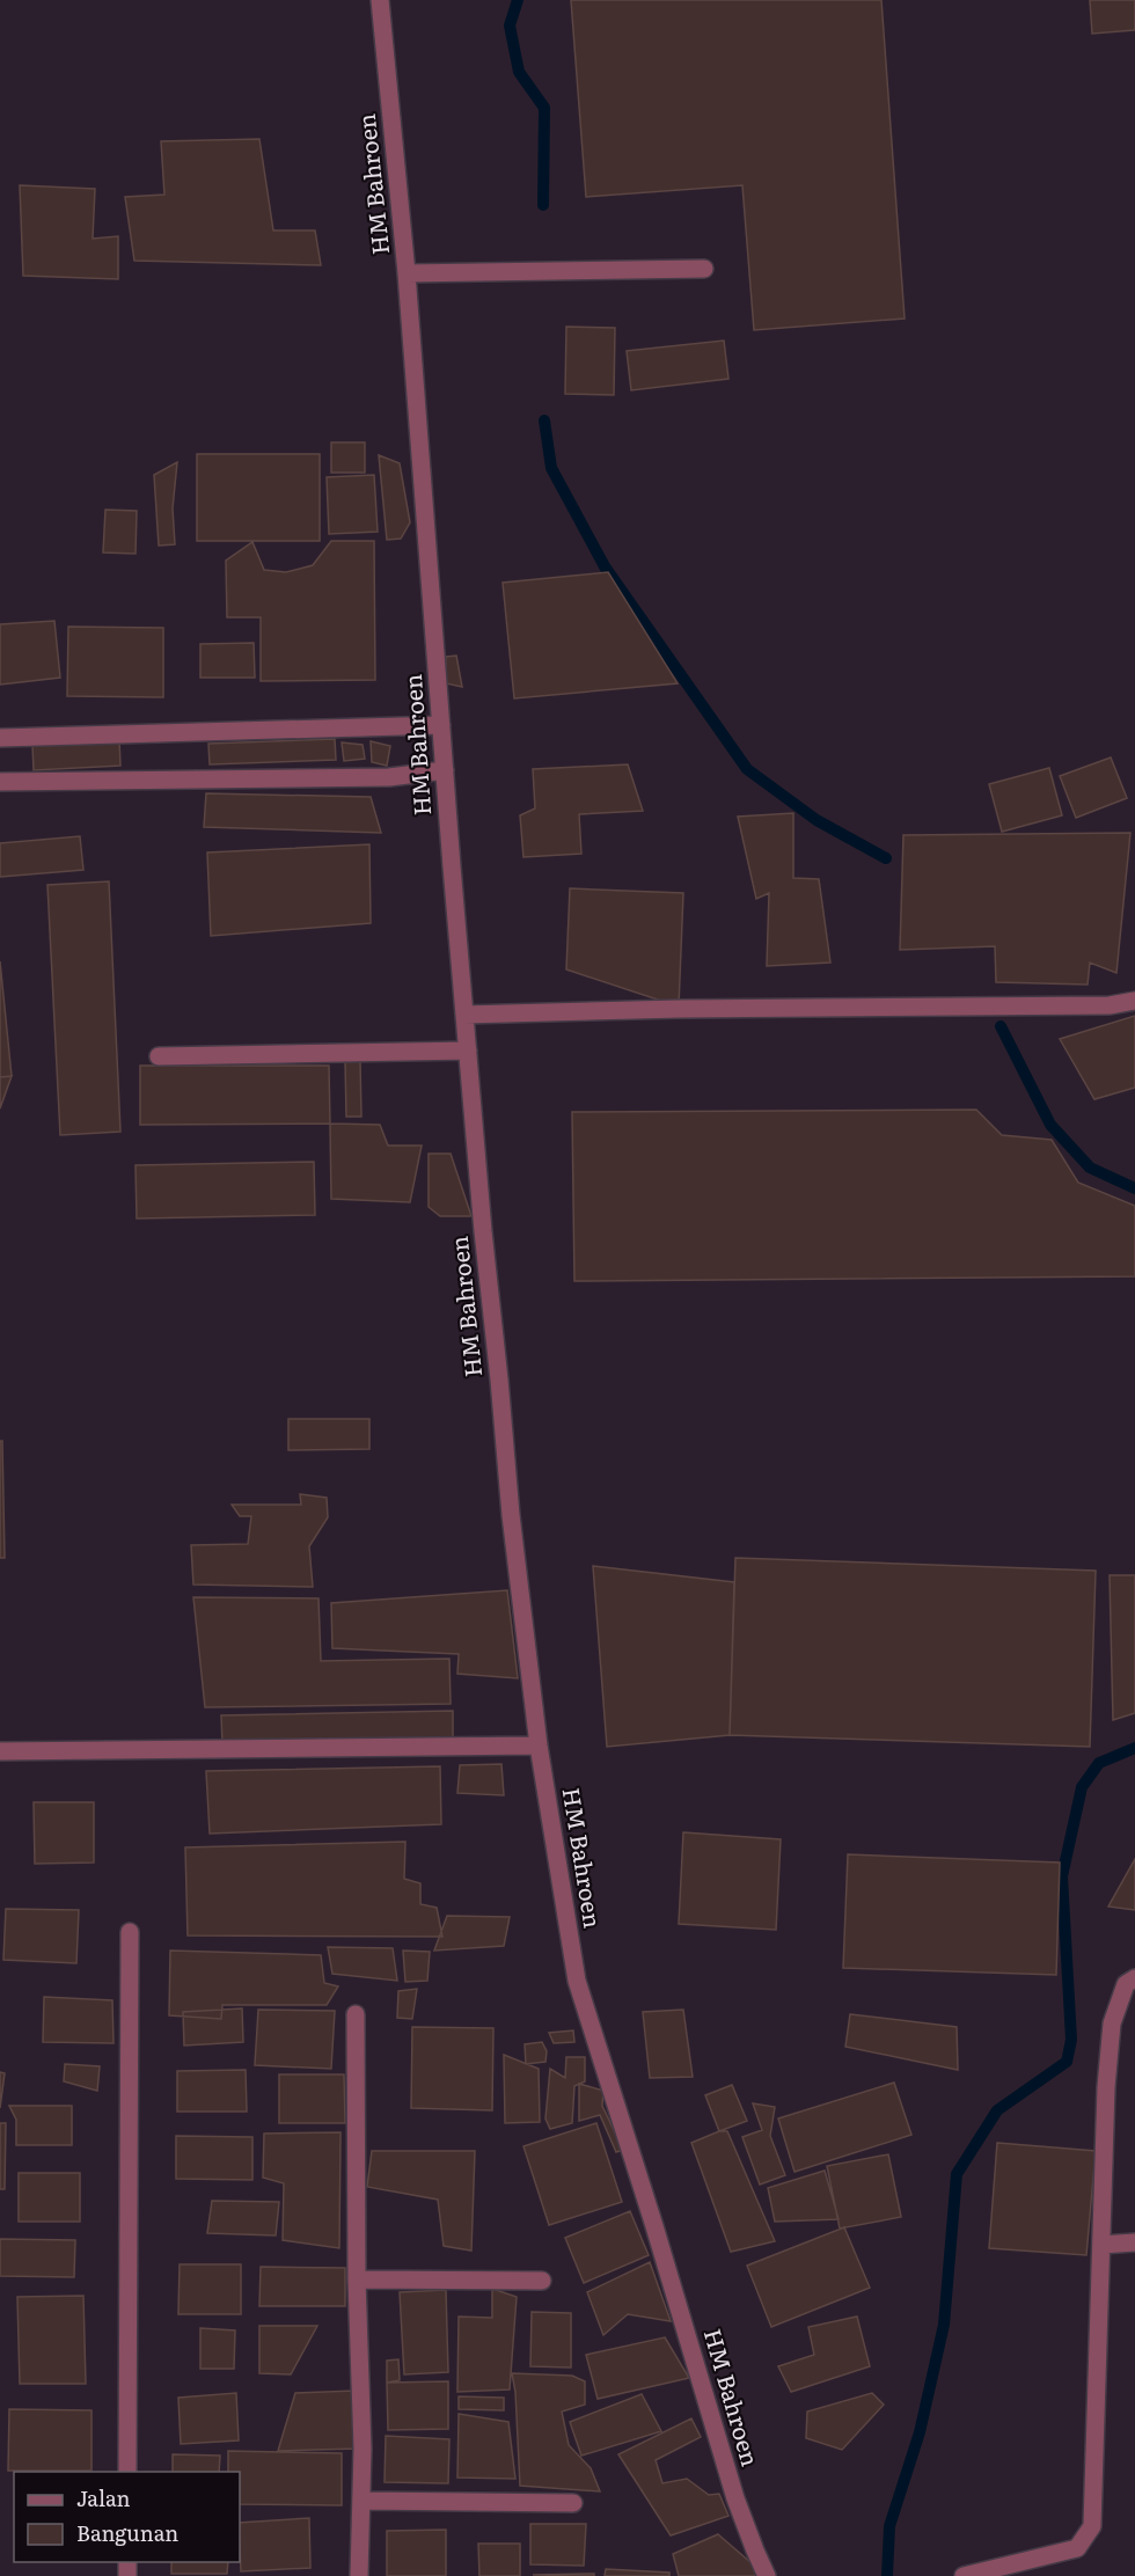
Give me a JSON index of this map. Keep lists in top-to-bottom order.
{
  "streets": {
    "street": ["HM Bahroen"]
  },
  "legend": ["Jalan", "Bangunan"]
}
